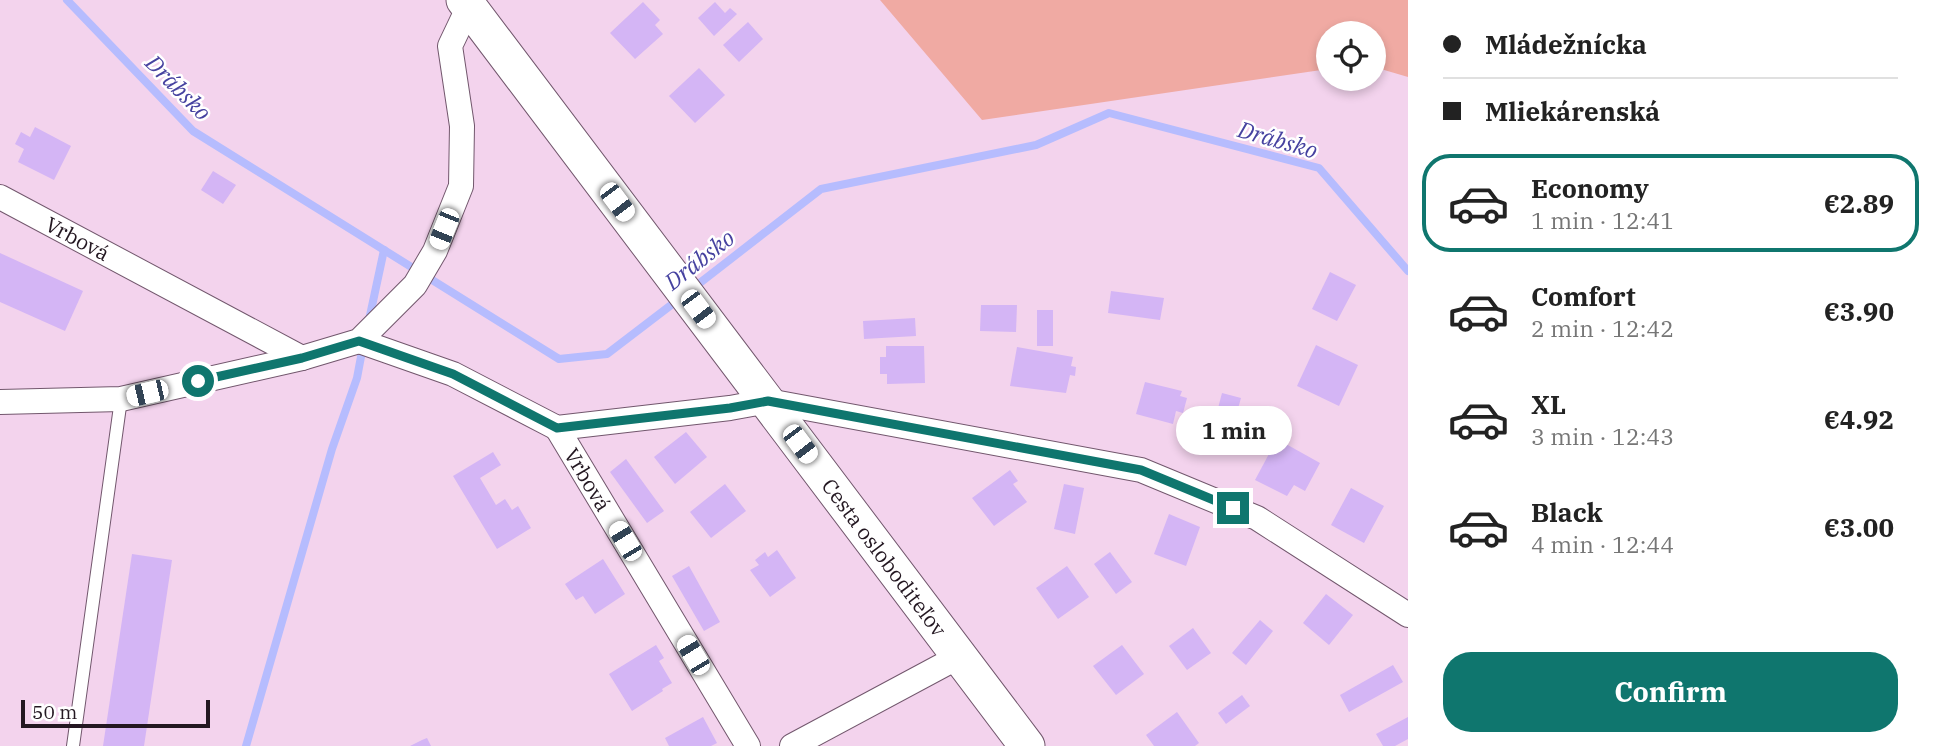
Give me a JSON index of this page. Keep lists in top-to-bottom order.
{
  "streets": {
    "main road": ["Cesta osloboditeľov"],
    "street": ["Vrbová"]
  },
  "crossings": [
    ["Vrbová", "Cesta osloboditeľov"]
  ],
  "water": ["Drábsko"],
  "scale_bar": "50 m",
  "page": {
    "banner": ["Mládežnícka", "Mliekárenská"],
    "list": [
      {
        "name": "Economy",
        "note": "1 min · 12:41",
        "value": "€2.89"
      },
      {
        "name": "Comfort",
        "note": "2 min · 12:42",
        "value": "€3.90"
      },
      {
        "name": "XL",
        "note": "3 min · 12:43",
        "value": "€4.92"
      },
      {
        "name": "Black",
        "note": "4 min · 12:44",
        "value": "€3.00"
      }
    ],
    "bubble": "1 min",
    "buttons": "Confirm",
    "scale": "50 m"
  }
}
